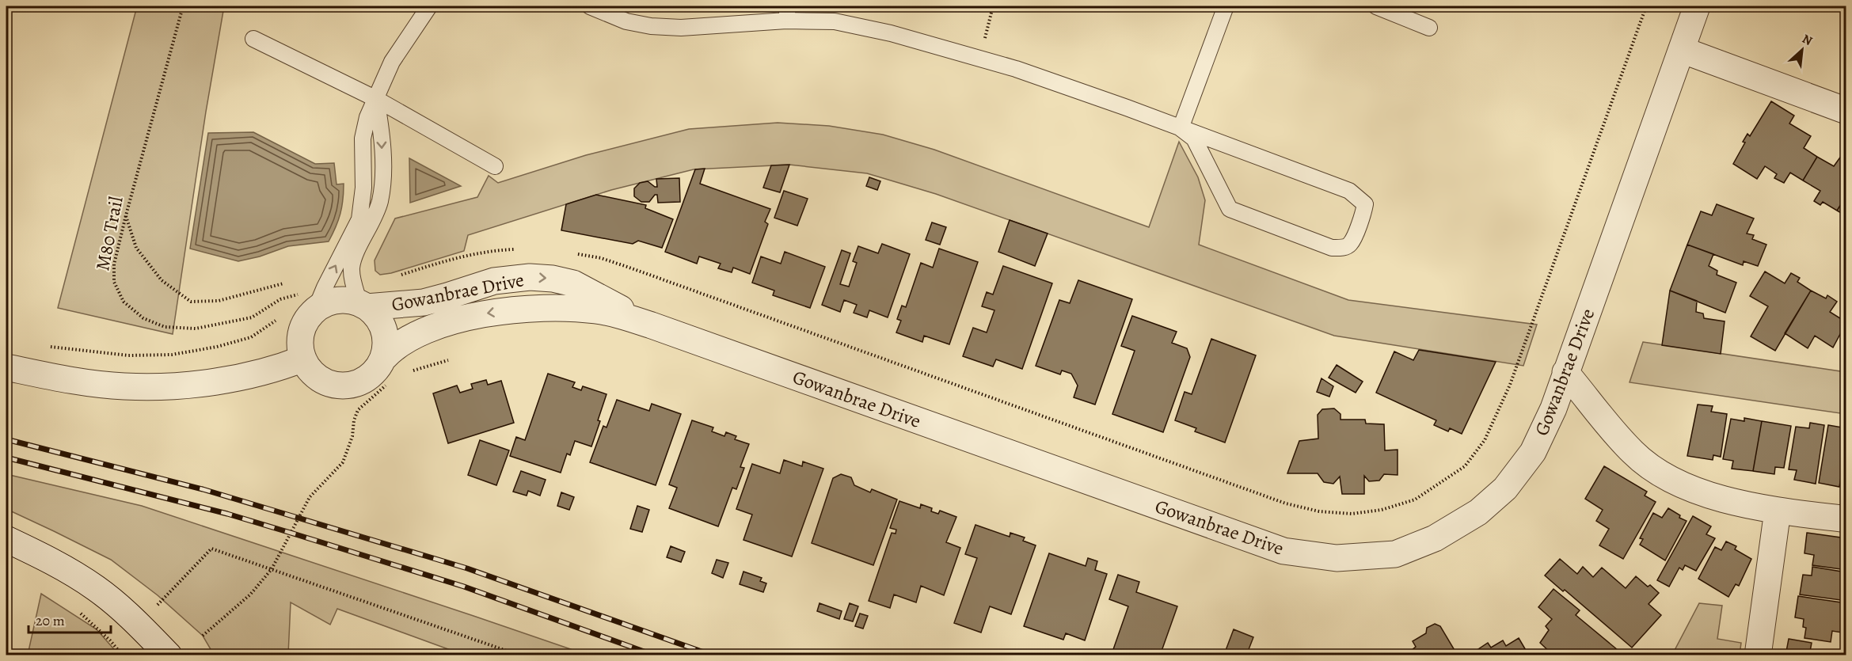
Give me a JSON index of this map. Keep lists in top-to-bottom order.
{
  "streets": {
    "street": ["Gowanbrae Drive"],
    "path": ["M80 Trail"]
  },
  "scale_bar": "20 m",
  "north": "top right"
}
